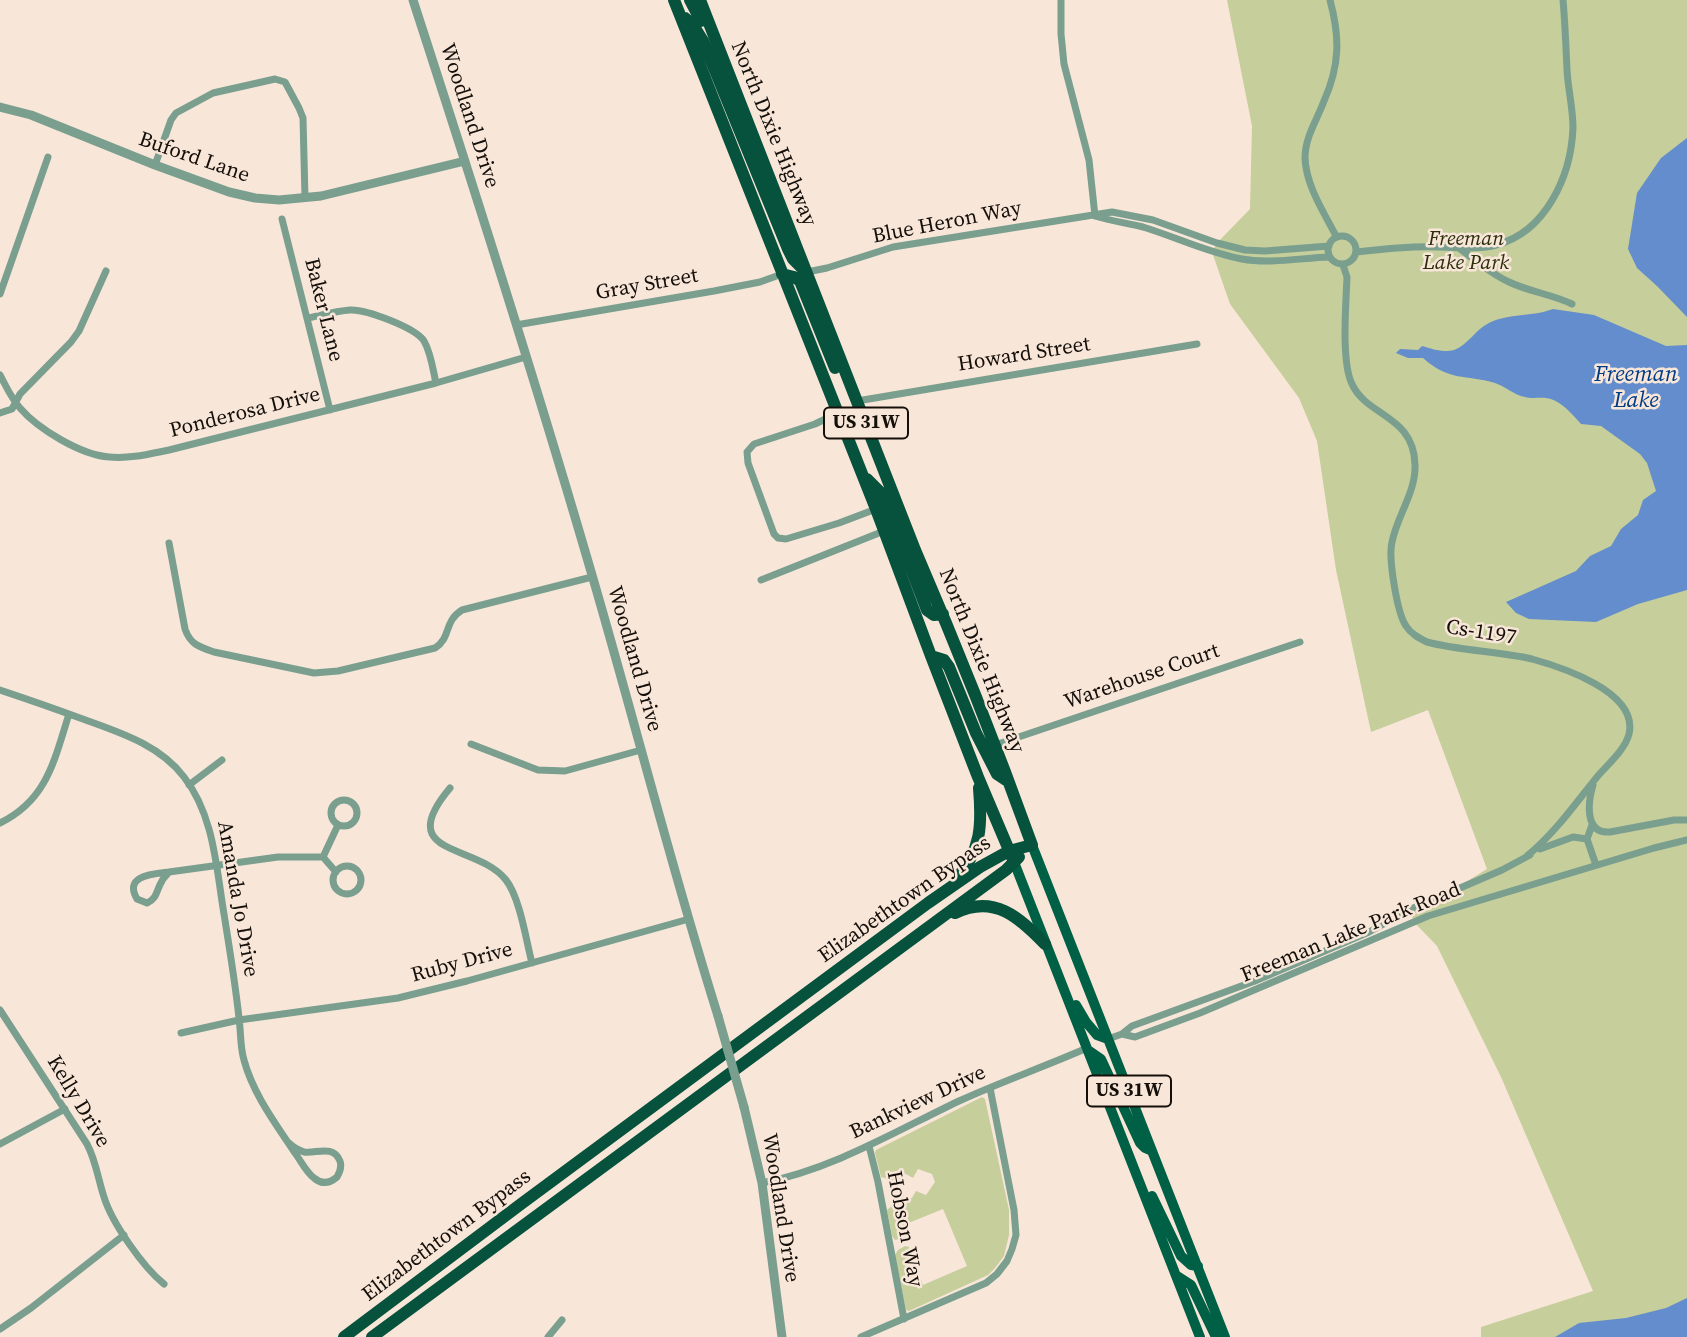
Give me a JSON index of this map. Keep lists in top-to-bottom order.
{
  "streets": {
    "highway": ["North Dixie Highway", "US 31W", "Elizabethtown Bypass"],
    "street": [
      "Woodland Drive",
      "Buford Lane",
      "Blue Heron Way",
      "Gray Street",
      "Baker Lane",
      "Howard Street",
      "Ponderosa Drive",
      "Cs-1197",
      "Warehouse Court",
      "Amanda Jo Drive",
      "Freeman Lake Park Road",
      "Ruby Drive",
      "Kelly Drive",
      "Bankview Drive",
      "Hobson Way"
    ]
  },
  "crossings": [
    ["Woodland Drive", "Buford Lane"],
    ["Woodland Drive", "Gray Street"],
    ["Woodland Drive", "Ponderosa Drive"],
    ["Woodland Drive", "Ruby Drive"],
    ["Woodland Drive", "Bankview Drive"],
    ["North Dixie Highway", "Blue Heron Way"],
    ["North Dixie Highway", "Gray Street"],
    ["North Dixie Highway", "Howard Street"],
    ["North Dixie Highway", "US 31W"],
    ["North Dixie Highway", "Warehouse Court"],
    ["North Dixie Highway", "Elizabethtown Bypass"],
    ["North Dixie Highway", "Freeman Lake Park Road"],
    ["Blue Heron Way", "Cs-1197"],
    ["Baker Lane", "Ponderosa Drive"],
    ["US 31W", "Elizabethtown Bypass"],
    ["US 31W", "Bankview Drive"],
    ["Cs-1197", "Freeman Lake Park Road"],
    ["Amanda Jo Drive", "Ruby Drive"],
    ["Bankview Drive", "Hobson Way"]
  ],
  "water": ["Freeman Lake"],
  "parks": ["Freeman Lake Park"]
}
